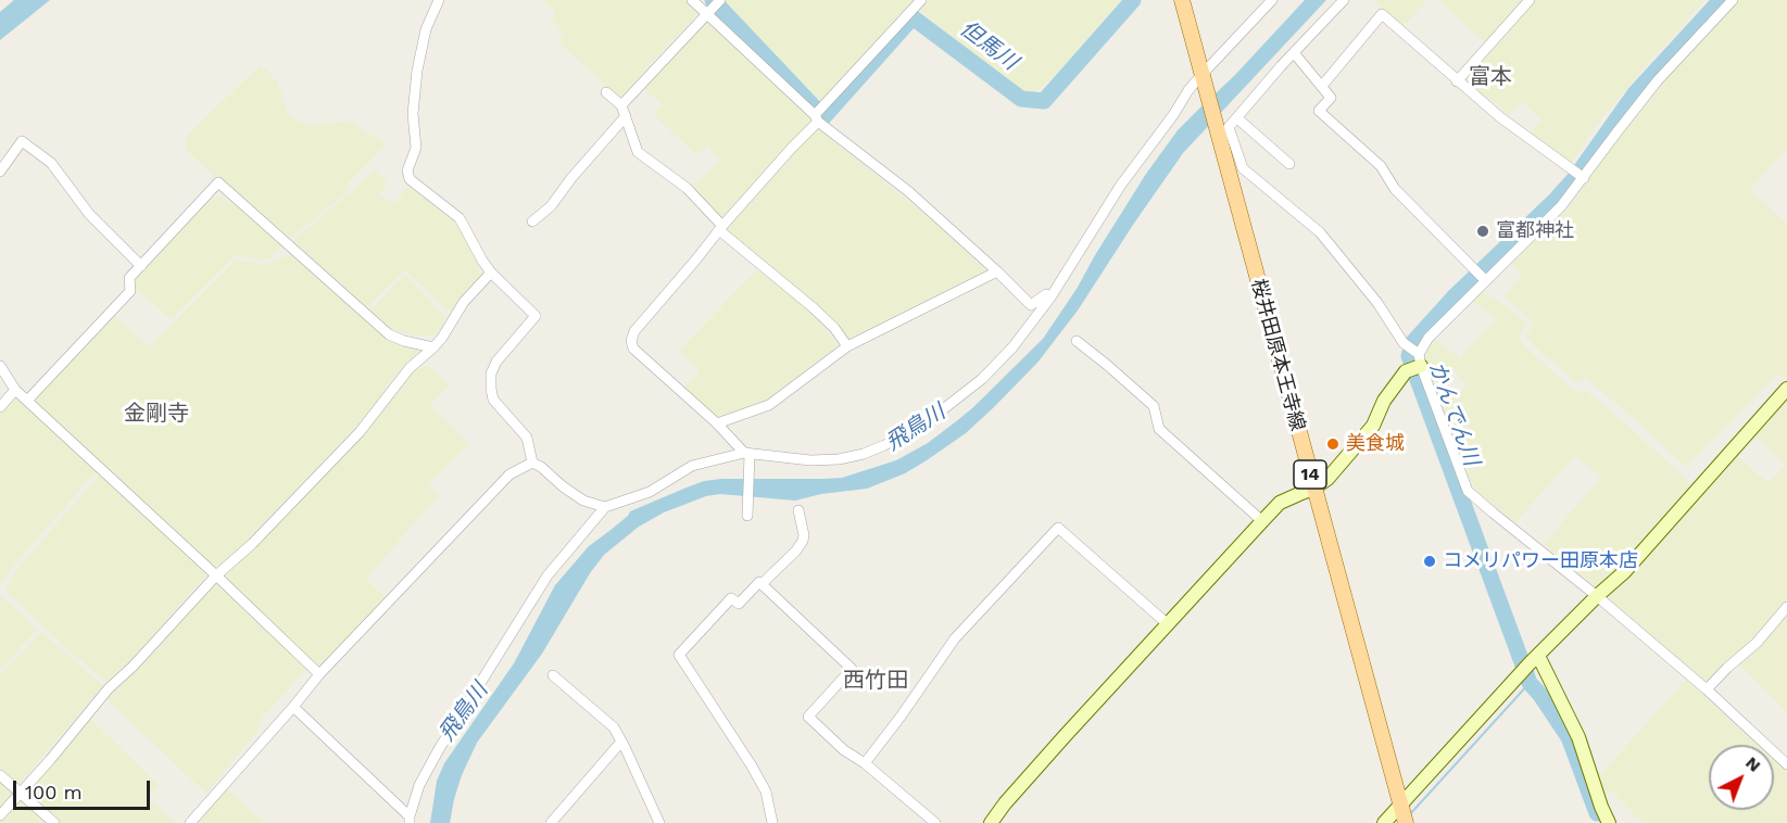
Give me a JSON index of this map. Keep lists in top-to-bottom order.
{
  "streets": {
    "main road": ["桜井田原本王寺線", "14"]
  },
  "districts": ["富本", "金剛寺", "西竹田"],
  "water": ["但馬川", "かんでん川", "飛鳥川"],
  "places": ["富都神社", "美食城", "コメリパワー田原本店"],
  "scale_bar": "100 m",
  "north": "top right"
}
